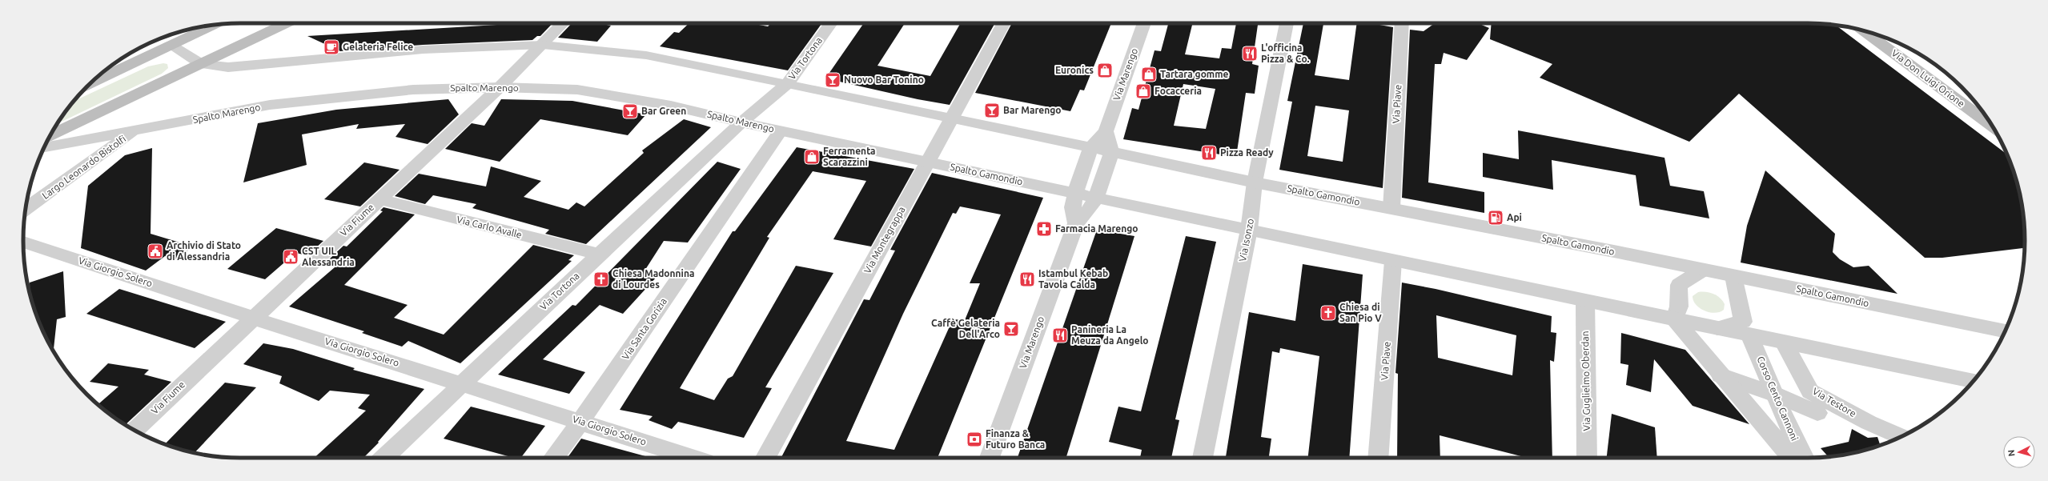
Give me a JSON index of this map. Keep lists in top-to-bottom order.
{
  "streets": {
    "main road": ["Via Don Luigi Orione"],
    "street": [
      "Via Tortona",
      "Via Marengo",
      "Spalto Marengo",
      "Via Piave",
      "Largo Leonardo Bistolfi",
      "Spalto Gamondio",
      "Via Fiume",
      "Via Carlo Avalle",
      "Via Montegrappa",
      "Via Isonzo",
      "Via Giorgio Solero",
      "Via Santa Gorizia",
      "Via Guglielmo Oberdan",
      "Corso Cento Cannoni",
      "Via Testore"
    ]
  },
  "crossings": [
    ["Via Tortona", "Spalto Marengo"],
    ["Via Tortona", "Via Carlo Avalle"],
    ["Via Tortona", "Via Giorgio Solero"],
    ["Spalto Marengo", "Largo Leonardo Bistolfi"],
    ["Spalto Marengo", "Spalto Gamondio"],
    ["Spalto Marengo", "Via Fiume"],
    ["Spalto Marengo", "Via Montegrappa"],
    ["Spalto Marengo", "Via Santa Gorizia"],
    ["Via Piave", "Spalto Gamondio"],
    ["Spalto Gamondio", "Via Montegrappa"],
    ["Spalto Gamondio", "Via Isonzo"],
    ["Spalto Gamondio", "Corso Cento Cannoni"],
    ["Via Fiume", "Via Carlo Avalle"],
    ["Via Fiume", "Via Giorgio Solero"],
    ["Via Giorgio Solero", "Via Santa Gorizia"]
  ],
  "places": {
    "cafe": ["Gelateria Felice"],
    "restaurant": [
      "L'officina Pizza & Co.",
      "Pizza Ready",
      "Istambul Kebab Tavola Calda",
      "Panineria La Meuza da Angelo"
    ],
    "shop": [
      "Euronics",
      "Tartara gomme",
      "Focacceria",
      "Ferramenta Scarazzini"
    ],
    "bar": [
      "Nuovo Bar Tonino",
      "Bar Marengo",
      "Bar Green",
      "Caffè Gelateria Dell'Arco"
    ],
    "fuel station": ["Api"],
    "pharmacy": ["Farmacia Marengo"],
    "public building": ["Archivio di Stato di Alessandria", "CST UIL Alessandria"],
    "church": ["Chiesa Madonnina di Lourdes", "Chiesa di San Pio V"],
    "bank": ["Finanza & Futuro Banca"]
  },
  "north": "left"
}
